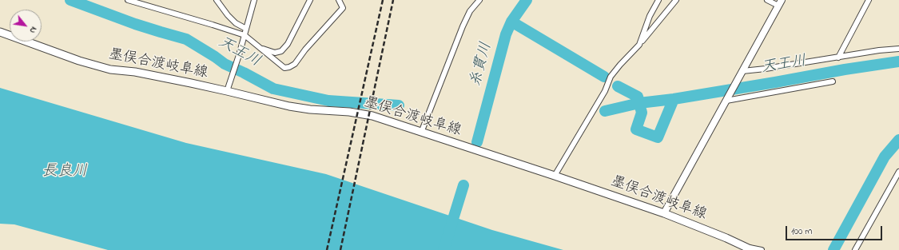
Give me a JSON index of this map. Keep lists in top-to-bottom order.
{
  "streets": {
    "main road": ["墨俣合渡岐阜線"]
  },
  "water": ["天王川", "糸貫川", "長良川"],
  "scale_bar": "100 m",
  "north": "bottom right"
}
